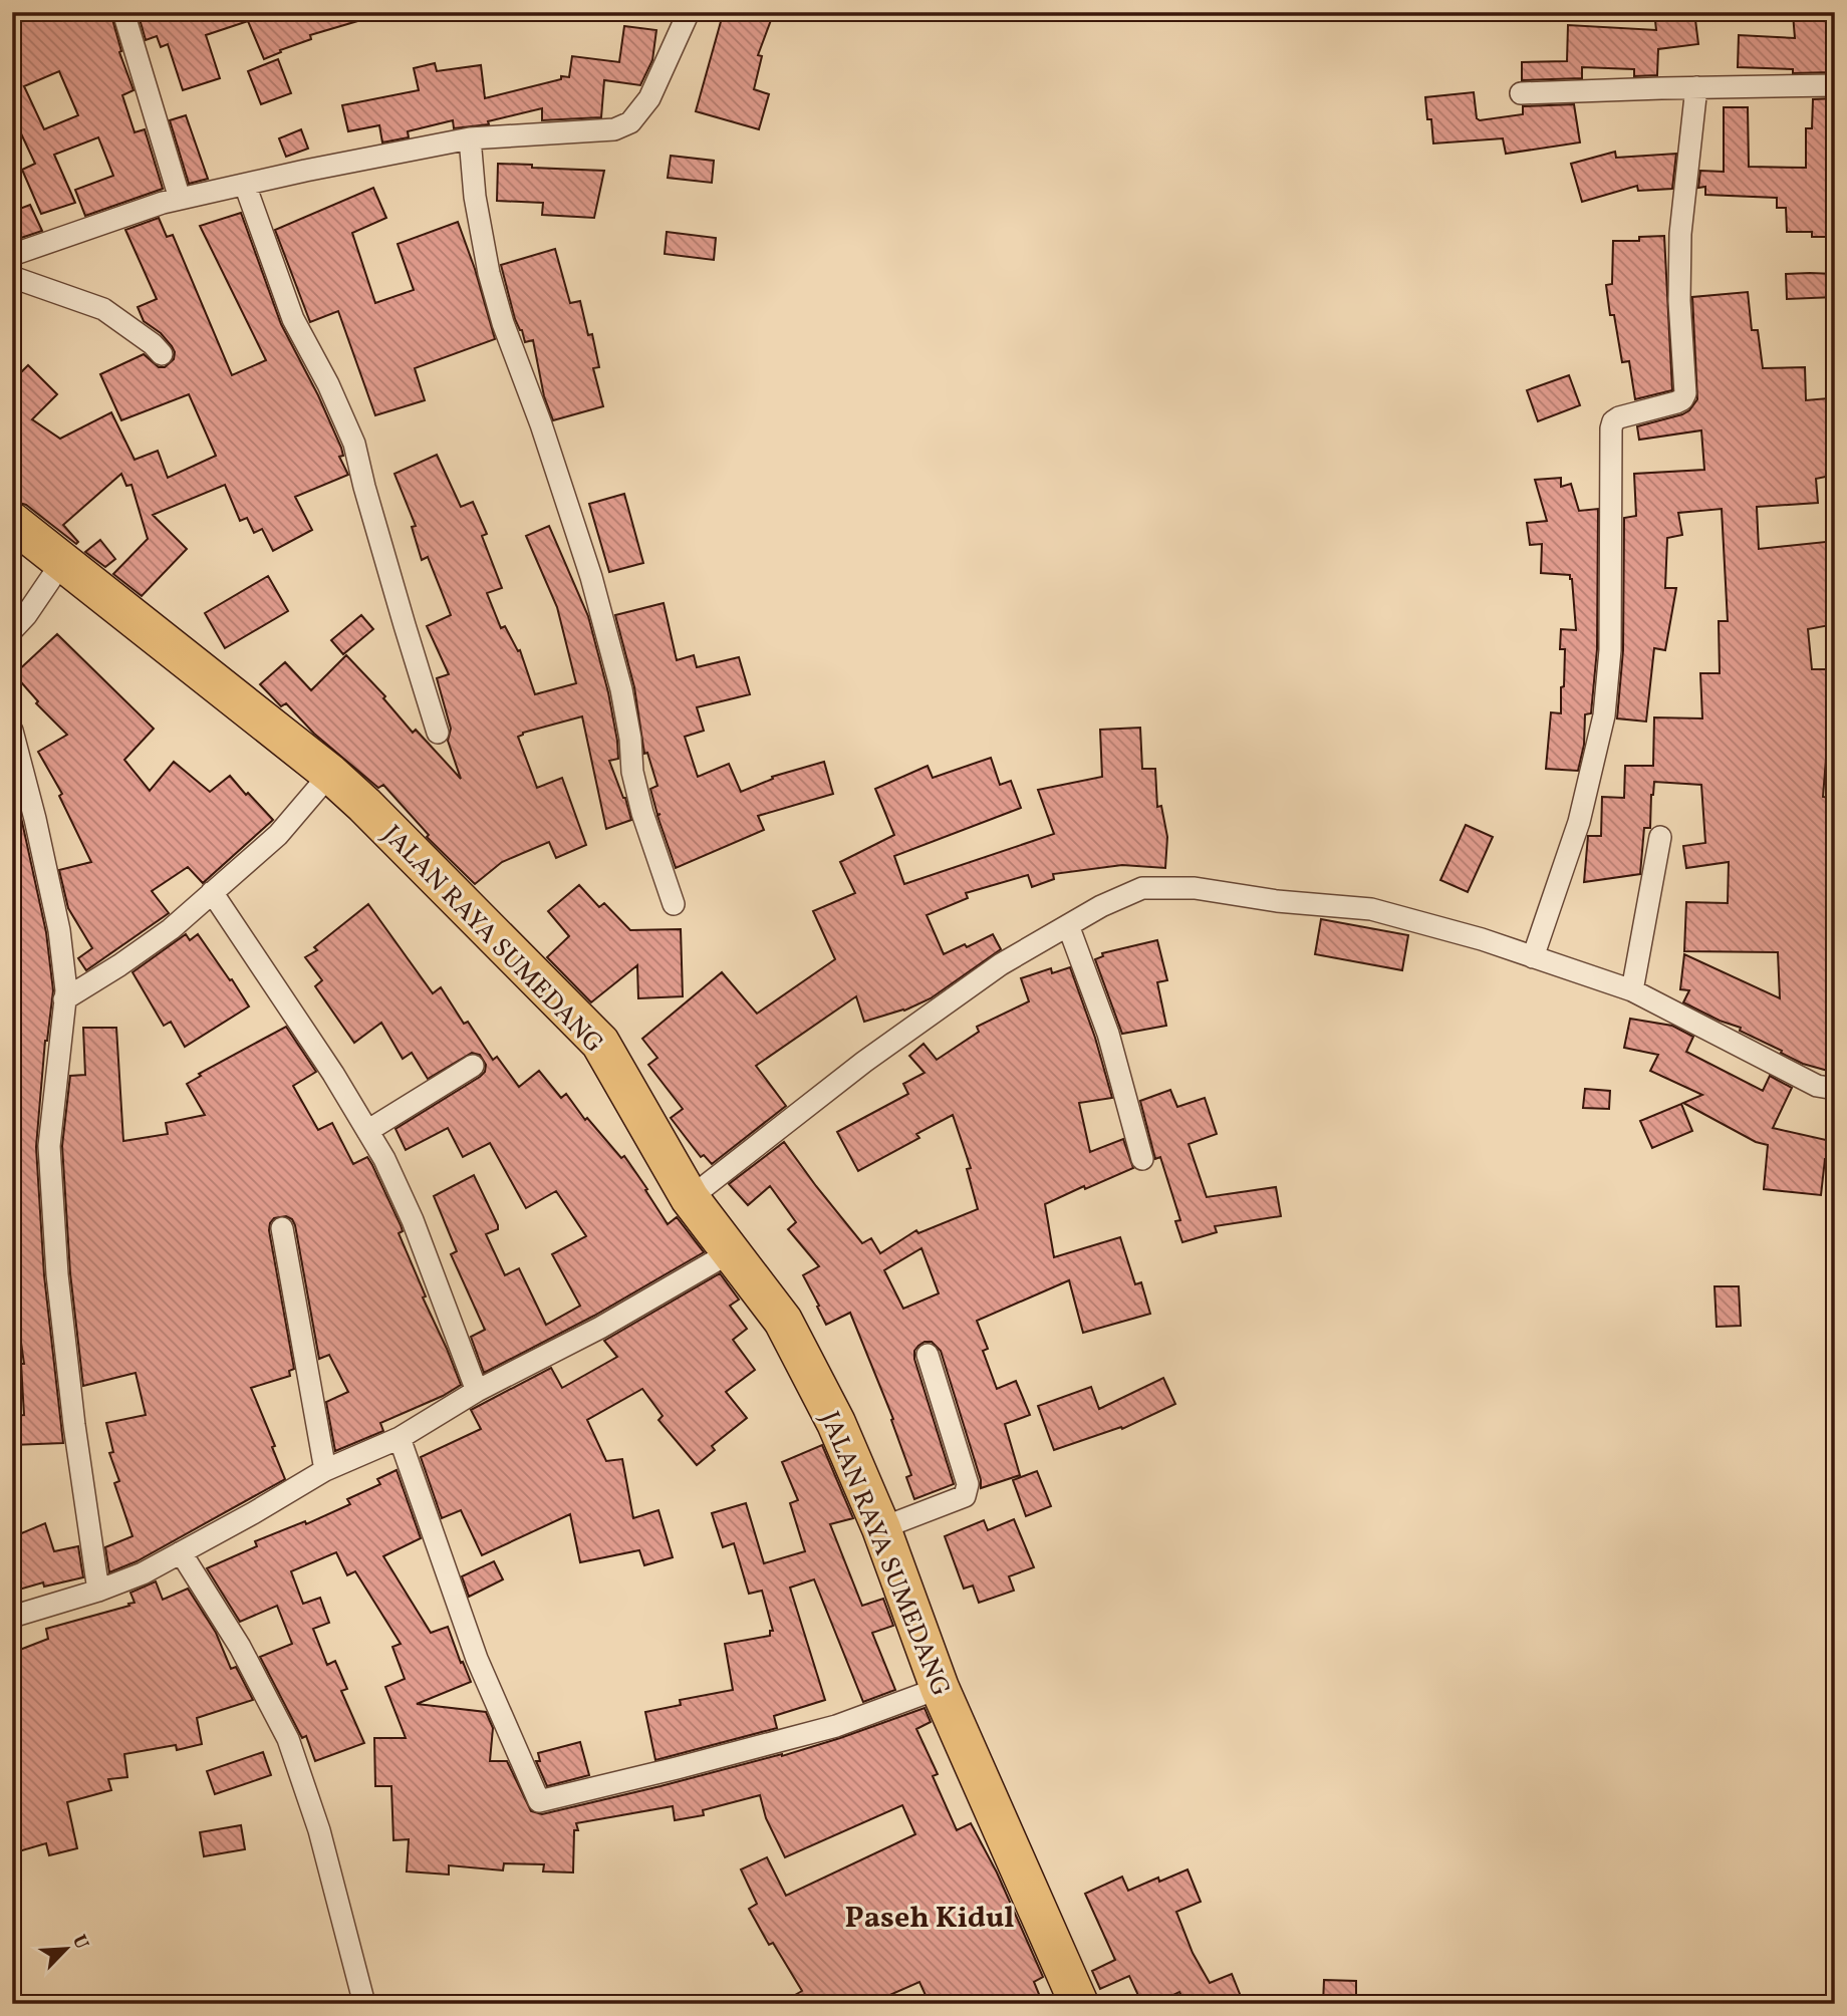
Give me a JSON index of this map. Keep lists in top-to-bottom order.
{
  "streets": {
    "highway": ["JALAN RAYA SUMEDANG"]
  },
  "districts": ["Paseh Kidul"],
  "north": "top right"
}
